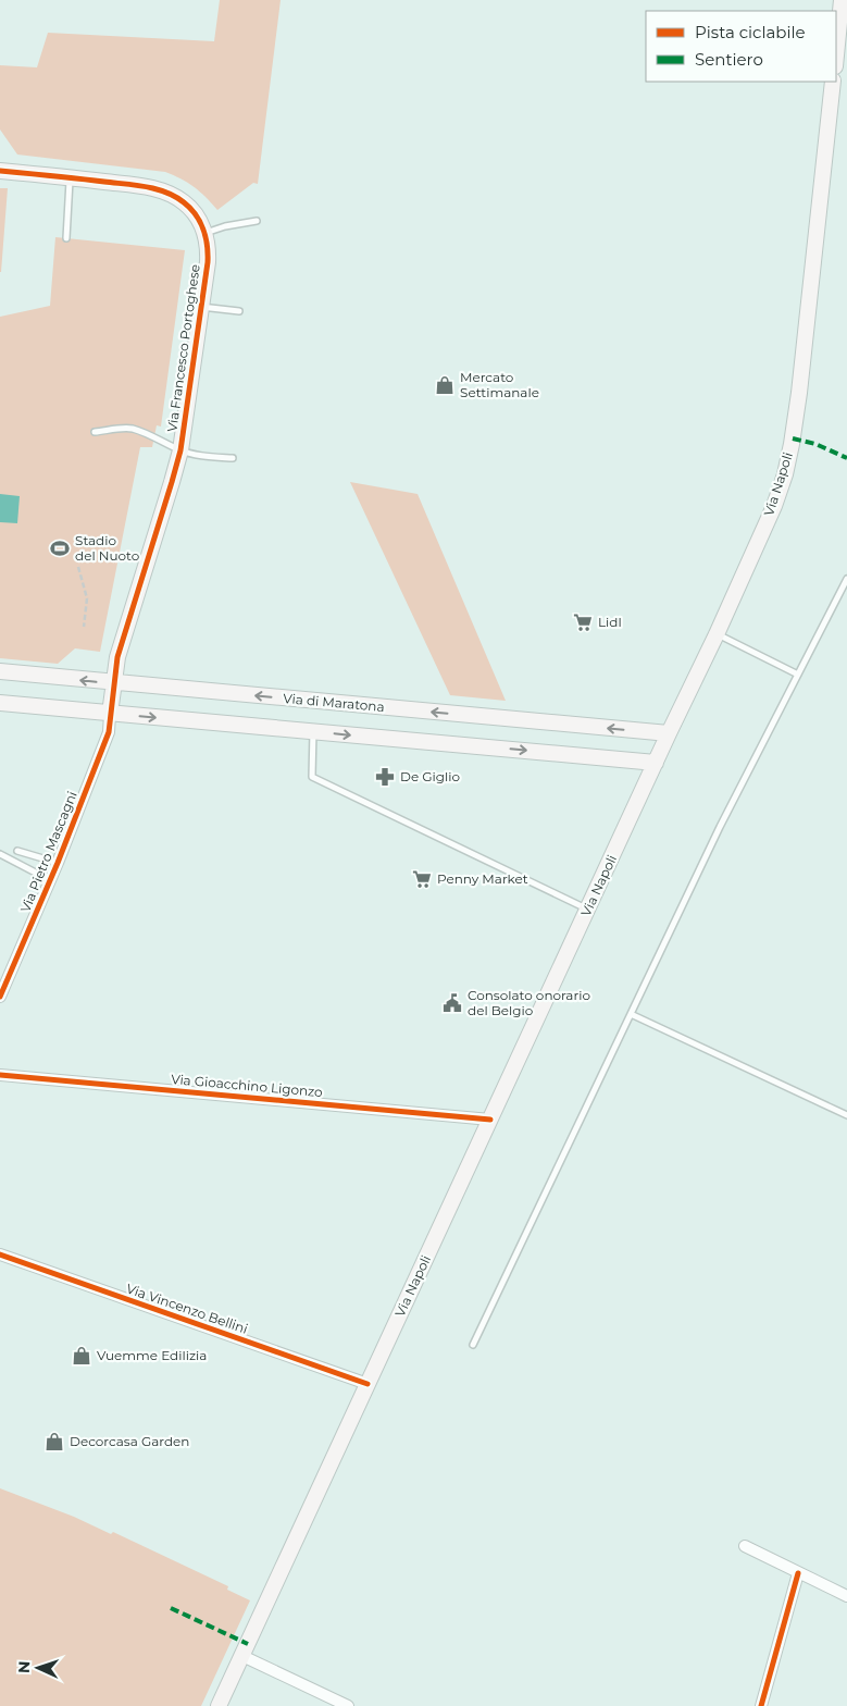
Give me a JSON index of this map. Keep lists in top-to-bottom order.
{
  "streets": {
    "main road": ["Via Francesco Portoghese", "Via Napoli", "Via di Maratona"],
    "street": ["Via Pietro Mascagni", "Via Gioacchino Ligonzo", "Via Vincenzo Bellini"]
  },
  "crossings": [
    ["Via Francesco Portoghese", "Via di Maratona"],
    ["Via Francesco Portoghese", "Via Pietro Mascagni"],
    ["Via Napoli", "Via di Maratona"],
    ["Via Napoli", "Via Gioacchino Ligonzo"],
    ["Via Napoli", "Via Vincenzo Bellini"]
  ],
  "places": {
    "shop": ["Mercato Settimanale", "Vuemme Edilizia", "Decorcasa Garden"],
    "sports": ["Stadio del Nuoto"],
    "supermarket": ["Lidl", "Penny Market"],
    "pharmacy": ["De Giglio"],
    "public building": ["Consolato onorario del Belgio"]
  },
  "legend": ["Pista ciclabile", "Sentiero"],
  "north": "left"
}
